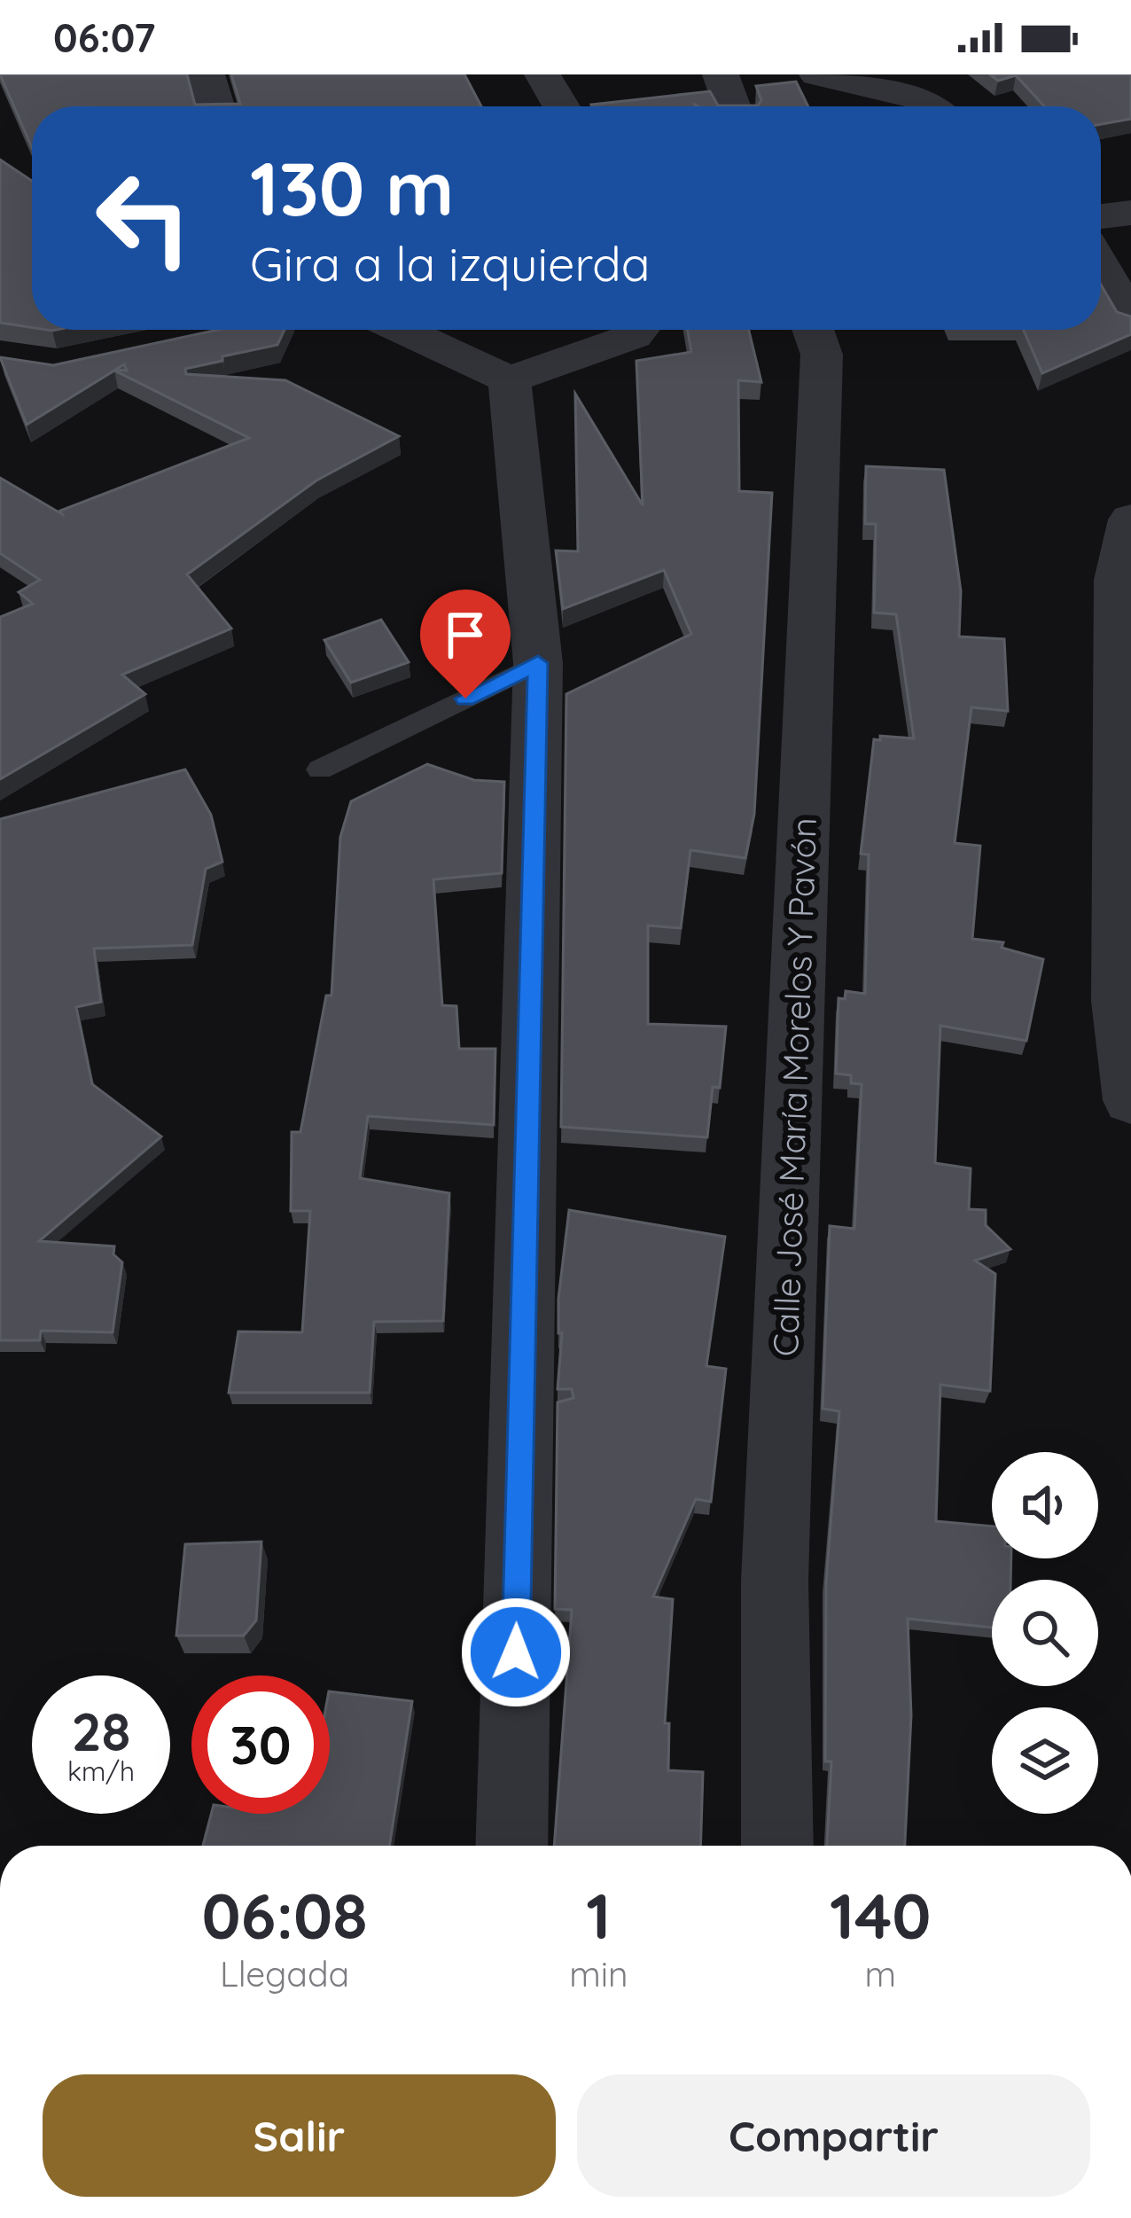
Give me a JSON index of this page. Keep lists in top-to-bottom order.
{
  "streets": {
    "street": ["Calle José María Morelos Y Pavón"]
  },
  "page": {
    "status": "06:07",
    "turn": ["130 m", "Gira a la izquierda"],
    "speed": "28 km/h",
    "limit": "30",
    "eta": [
      "06:08",
      "Llegada",
      "1",
      "min",
      "140",
      "m"
    ],
    "buttons": ["Salir", "Compartir"]
  }
}
